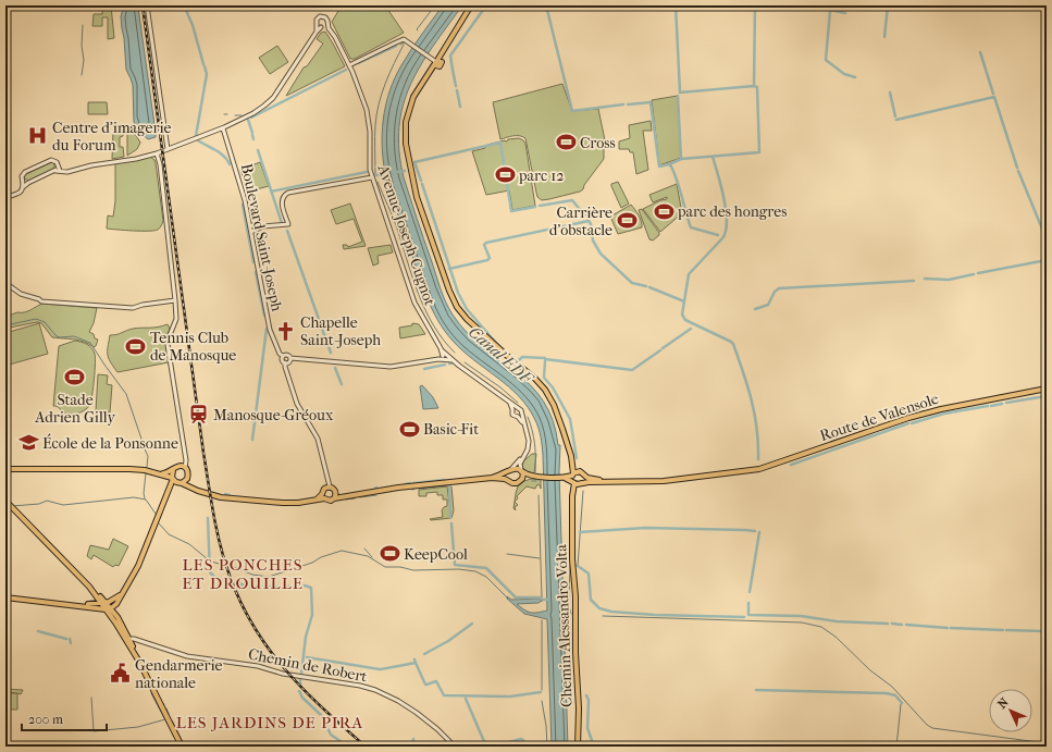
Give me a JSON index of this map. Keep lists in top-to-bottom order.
{
  "streets": {
    "main road": ["Route de Valensole", "Chemin Alessandro Volta"],
    "street": ["Avenue Joseph Cugnot", "Boulevard Saint-Joseph", "Chemin de Robert"]
  },
  "crossings": [
    ["Route de Valensole", "Chemin Alessandro Volta"]
  ],
  "districts": ["LES PONCHES ET DROUILLE", "LES JARDINS DE PIRA"],
  "water": ["Canal EDF"],
  "places": {
    "hospital": ["Centre d'imagerie du Forum"],
    "sports": [
      "Cross",
      "parc 12",
      "parc des hongres",
      "Carrière d'obstacle",
      "Tennis Club de Manosque",
      "Stade Adrien Gilly",
      "Basic-Fit",
      "KeepCool"
    ],
    "church": ["Chapelle Saint-Joseph"],
    "station": ["Manosque-Gréoux"],
    "school or university": ["École de la Ponsonne"],
    "public building": ["Gendarmerie nationale"]
  },
  "scale_bar": "200 m",
  "north": "top left"
}
